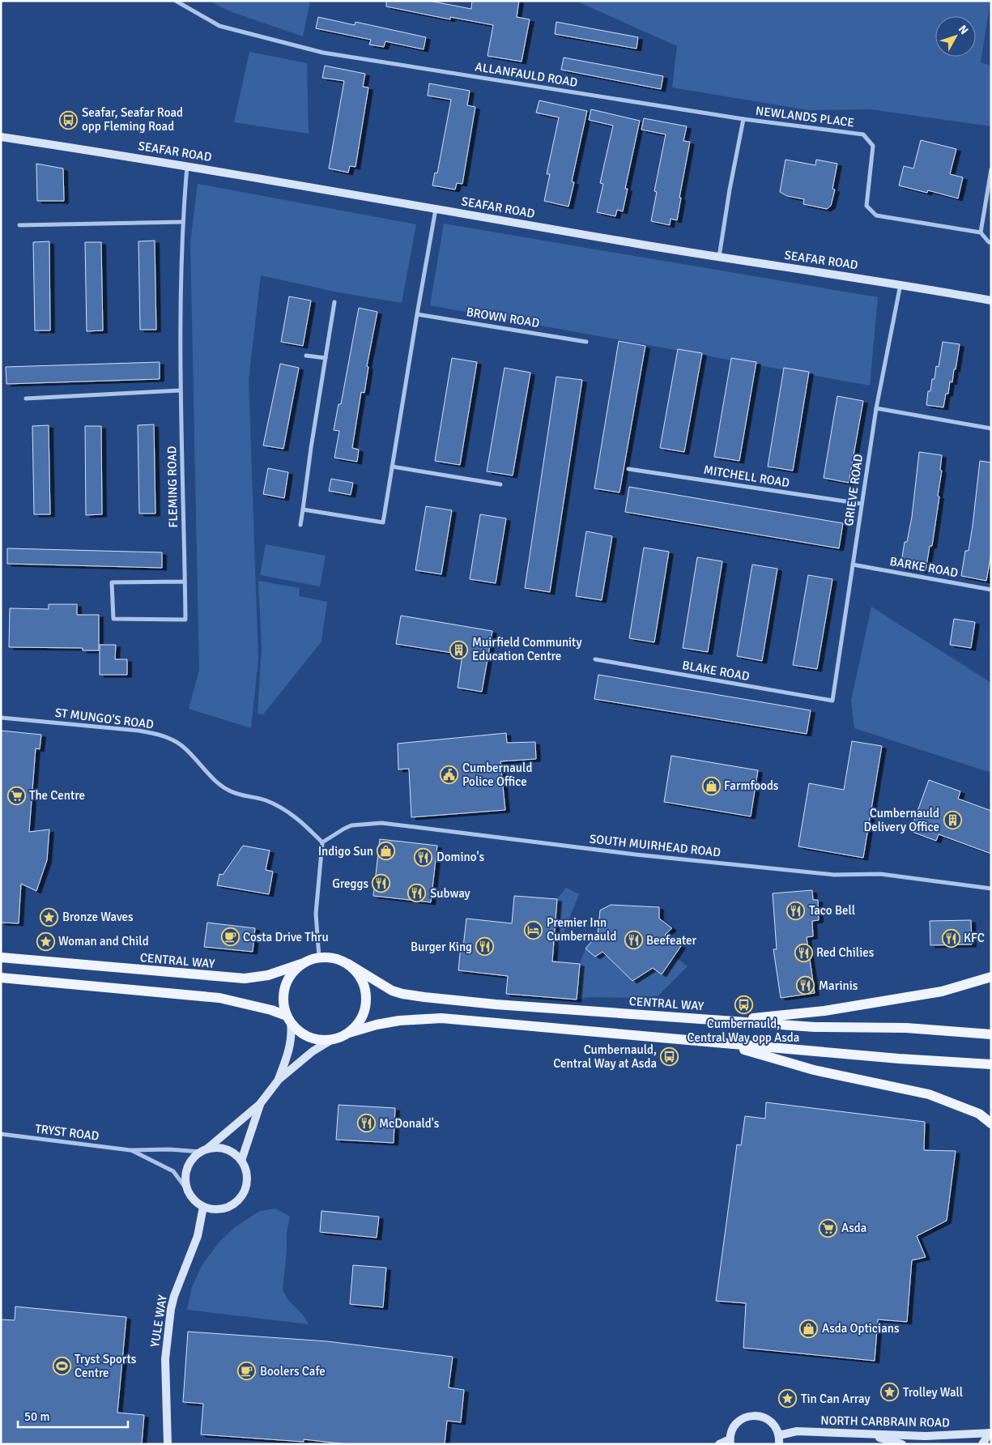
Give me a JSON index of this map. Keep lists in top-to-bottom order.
{
  "streets": {
    "main road": ["CENTRAL WAY"],
    "street": [
      "ALLANFAULD ROAD",
      "NEWLANDS PLACE",
      "SEAFAR ROAD",
      "BROWN ROAD",
      "MITCHELL ROAD",
      "FLEMING ROAD",
      "GRIEVE ROAD",
      "BARKE ROAD",
      "BLAKE ROAD",
      "ST MUNGO'S ROAD",
      "SOUTH MUIRHEAD ROAD",
      "TRYST ROAD",
      "YULE WAY",
      "NORTH CARBRAIN ROAD"
    ]
  },
  "crossings": [
    ["ALLANFAULD ROAD", "NEWLANDS PLACE"],
    ["SEAFAR ROAD", "FLEMING ROAD"],
    ["SEAFAR ROAD", "GRIEVE ROAD"],
    ["MITCHELL ROAD", "GRIEVE ROAD"],
    ["GRIEVE ROAD", "BARKE ROAD"],
    ["GRIEVE ROAD", "BLAKE ROAD"],
    ["ST MUNGO'S ROAD", "SOUTH MUIRHEAD ROAD"],
    ["TRYST ROAD", "YULE WAY"]
  ],
  "places": {
    "bus stop": ["Seafar, Seafar Road opp Fleming Road", "Cumbernauld, Central Way opp Asda", "Cumbernauld, Central Way at Asda"],
    "building": ["Muirfield Community Education Centre", "Cumbernauld Delivery Office"],
    "public building": ["Cumbernauld Police Office"],
    "shop": ["Farmfoods", "Indigo Sun", "Asda Opticians"],
    "supermarket": ["The Centre", "Asda"],
    "restaurant": [
      "Domino's",
      "Greggs",
      "Subway",
      "Taco Bell",
      "KFC",
      "Beefeater",
      "Burger King",
      "Red Chilies",
      "Marinis",
      "McDonald's"
    ],
    "place": [
      "Bronze Waves",
      "Woman and Child",
      "Trolley Wall",
      "Tin Can Array"
    ],
    "hotel": ["Premier Inn Cumbernauld"],
    "cafe": ["Costa Drive Thru", "Boolers Cafe"],
    "sports": ["Tryst Sports Centre"]
  },
  "scale_bar": "50 m",
  "north": "top right"
}
